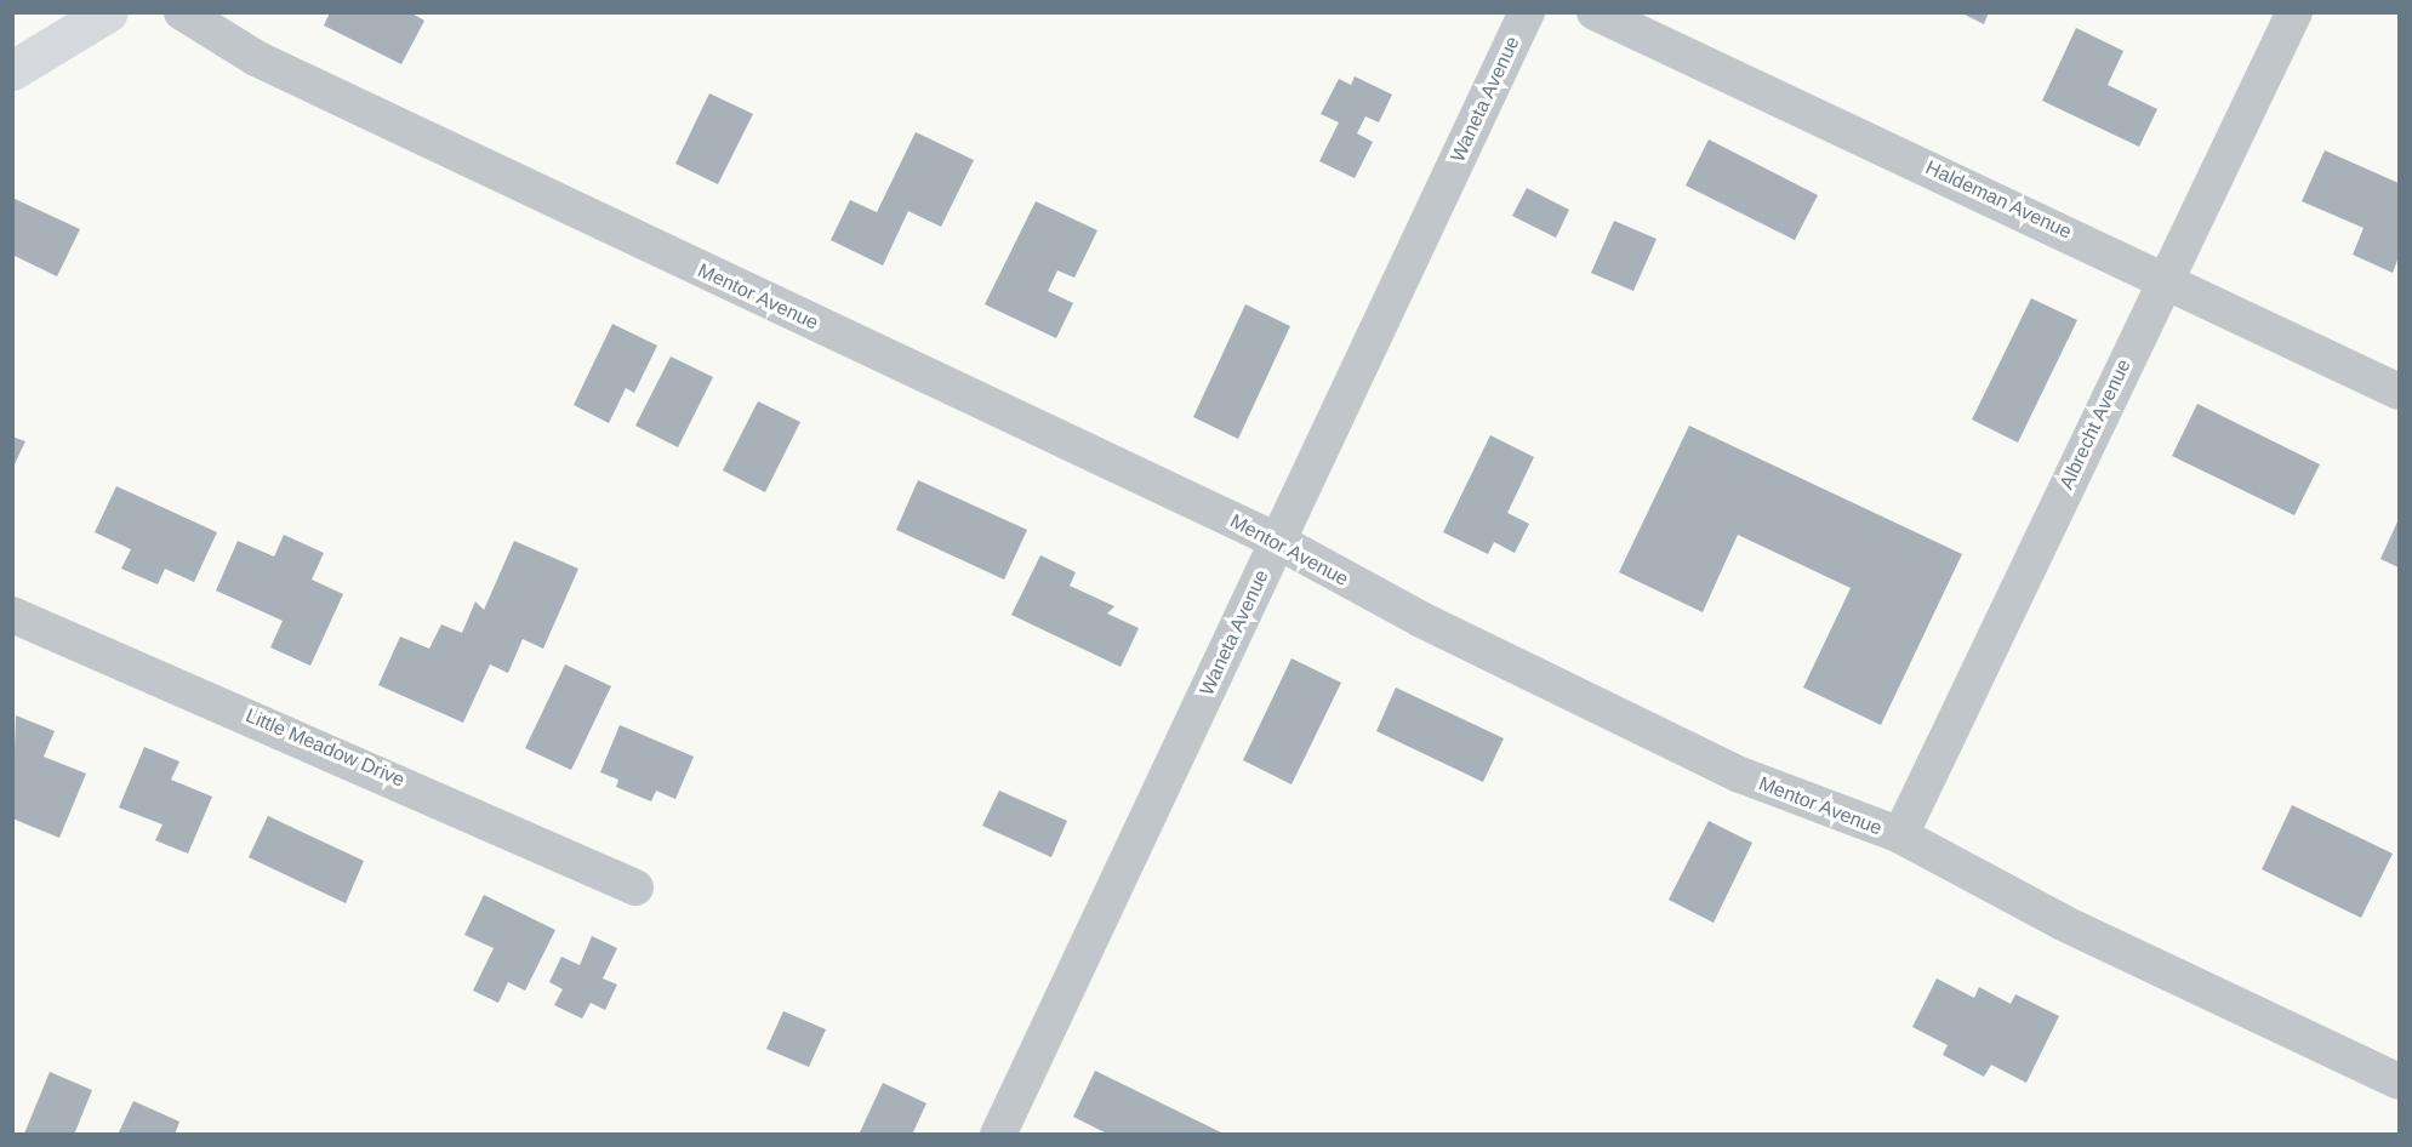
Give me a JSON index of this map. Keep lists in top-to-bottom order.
{
  "streets": {
    "street": [
      "Waneta Avenue",
      "Haldeman Avenue",
      "Mentor Avenue",
      "Albrecht Avenue",
      "Little Meadow Drive"
    ]
  },
  "crossings": [
    ["Waneta Avenue", "Mentor Avenue"],
    ["Haldeman Avenue", "Albrecht Avenue"],
    ["Mentor Avenue", "Albrecht Avenue"]
  ]
}
